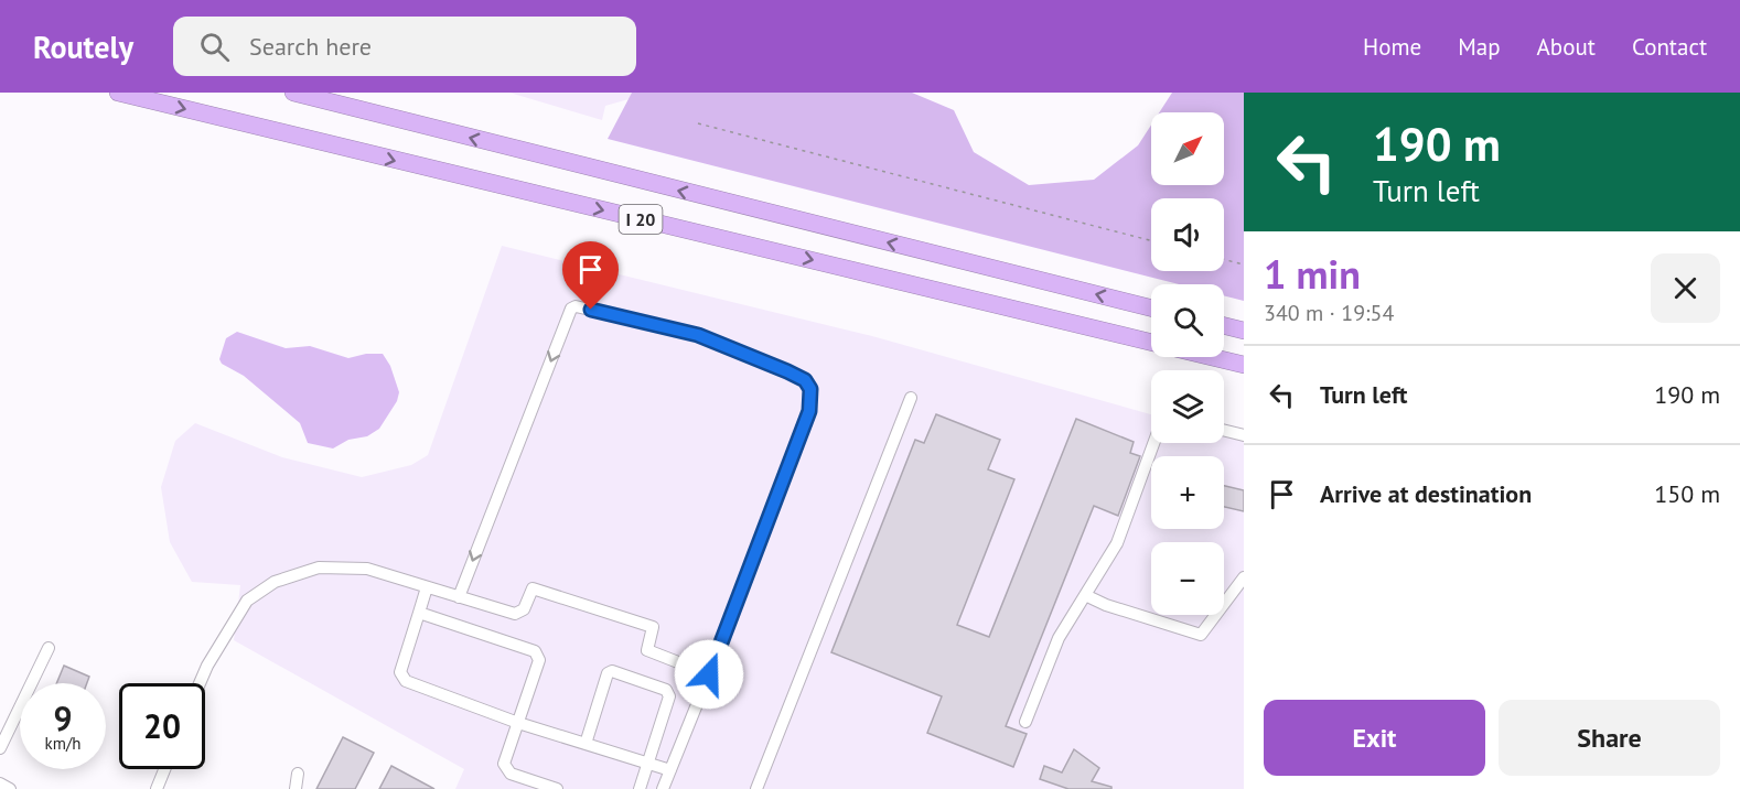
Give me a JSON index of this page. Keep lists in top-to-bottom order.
{
  "streets": {
    "highway": ["I 20"]
  },
  "north": "top right",
  "page": {
    "header": "Routely",
    "search": "Search here",
    "nav": [
      "Home",
      "Map",
      "About",
      "Contact"
    ],
    "turn": ["190 m", "Turn left"],
    "map_buttons": ["+", "−"],
    "heading": ["1 min", "340 m · 19:54"],
    "list": [
      {
        "name": "Turn left",
        "value": "190 m"
      },
      {
        "name": "Arrive at destination",
        "value": "150 m"
      }
    ],
    "speed": "9 km/h",
    "limit": "20",
    "buttons": ["Exit", "Share"]
  }
}
